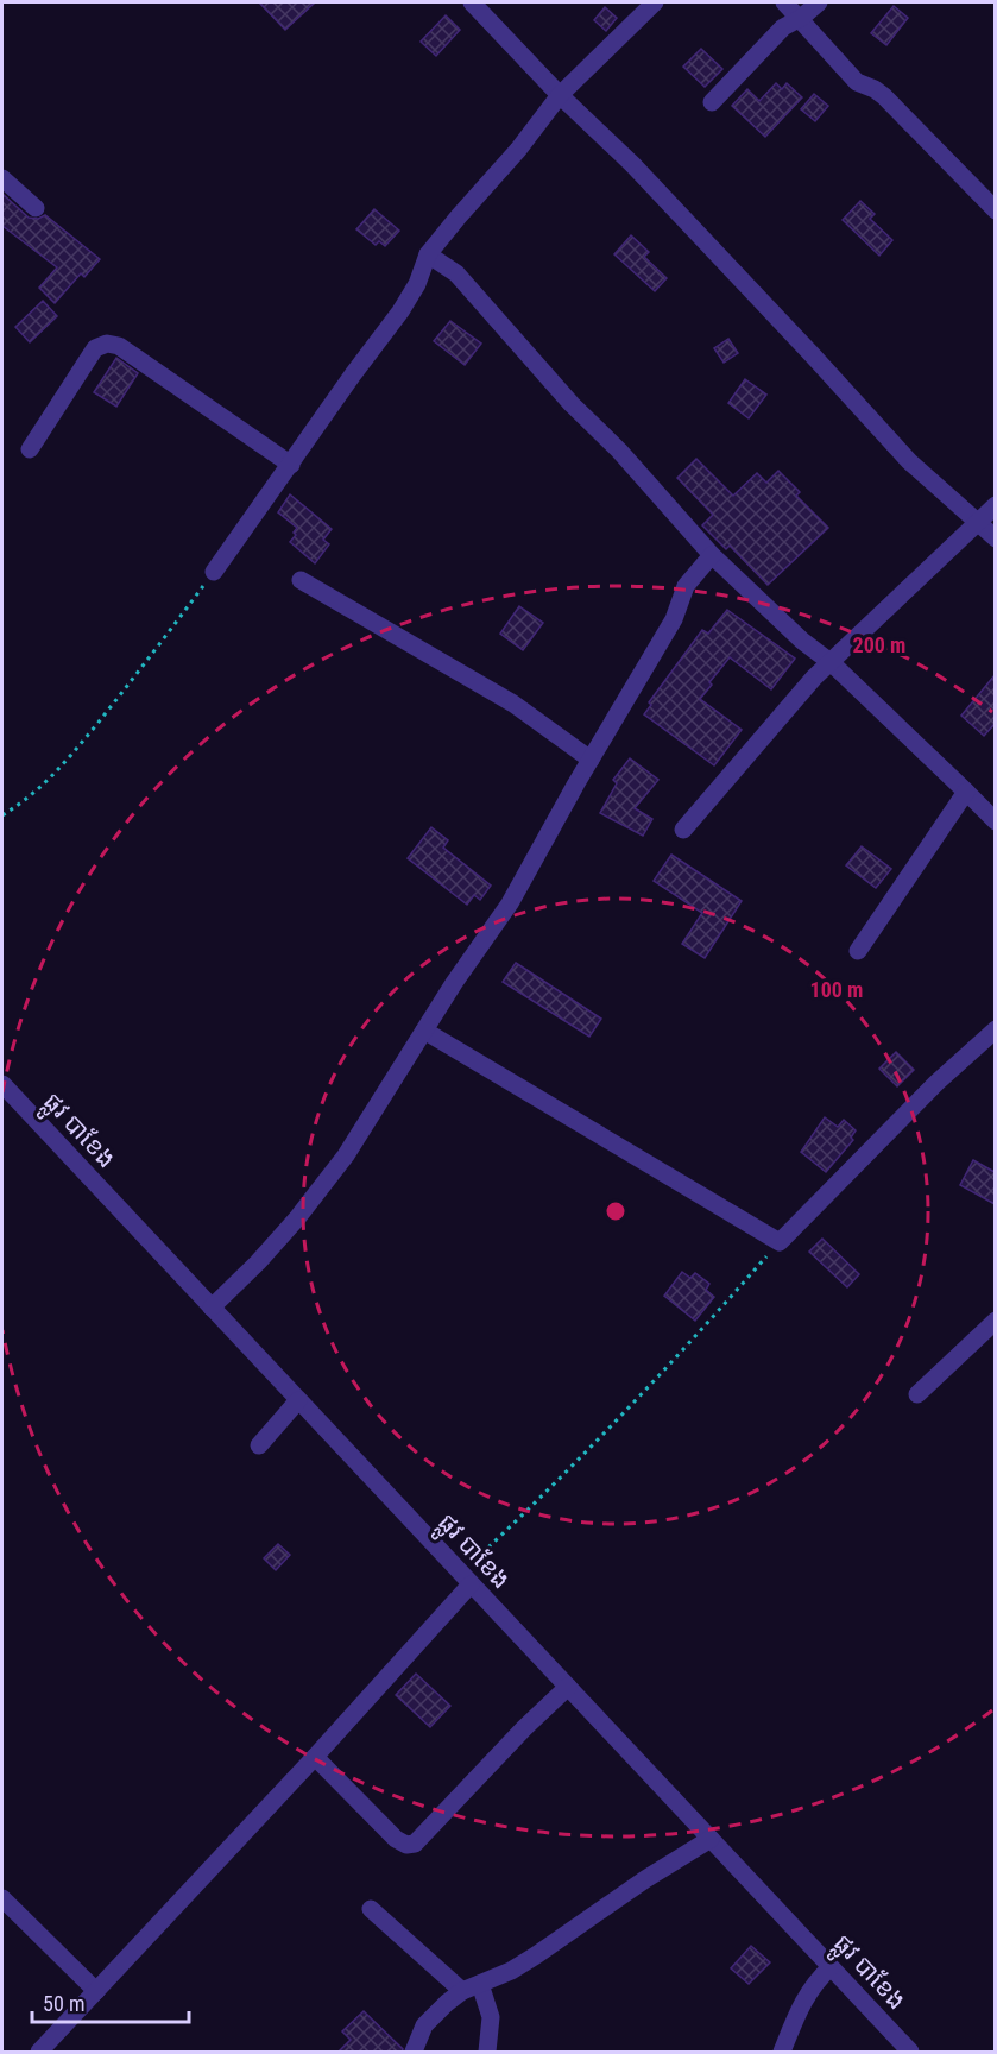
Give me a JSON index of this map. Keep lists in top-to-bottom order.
{
  "streets": {
    "street": ["ផ្លូវ បាខែង"]
  },
  "scale_bar": "50 m",
  "rings": ["200 m", "100 m"]
}
